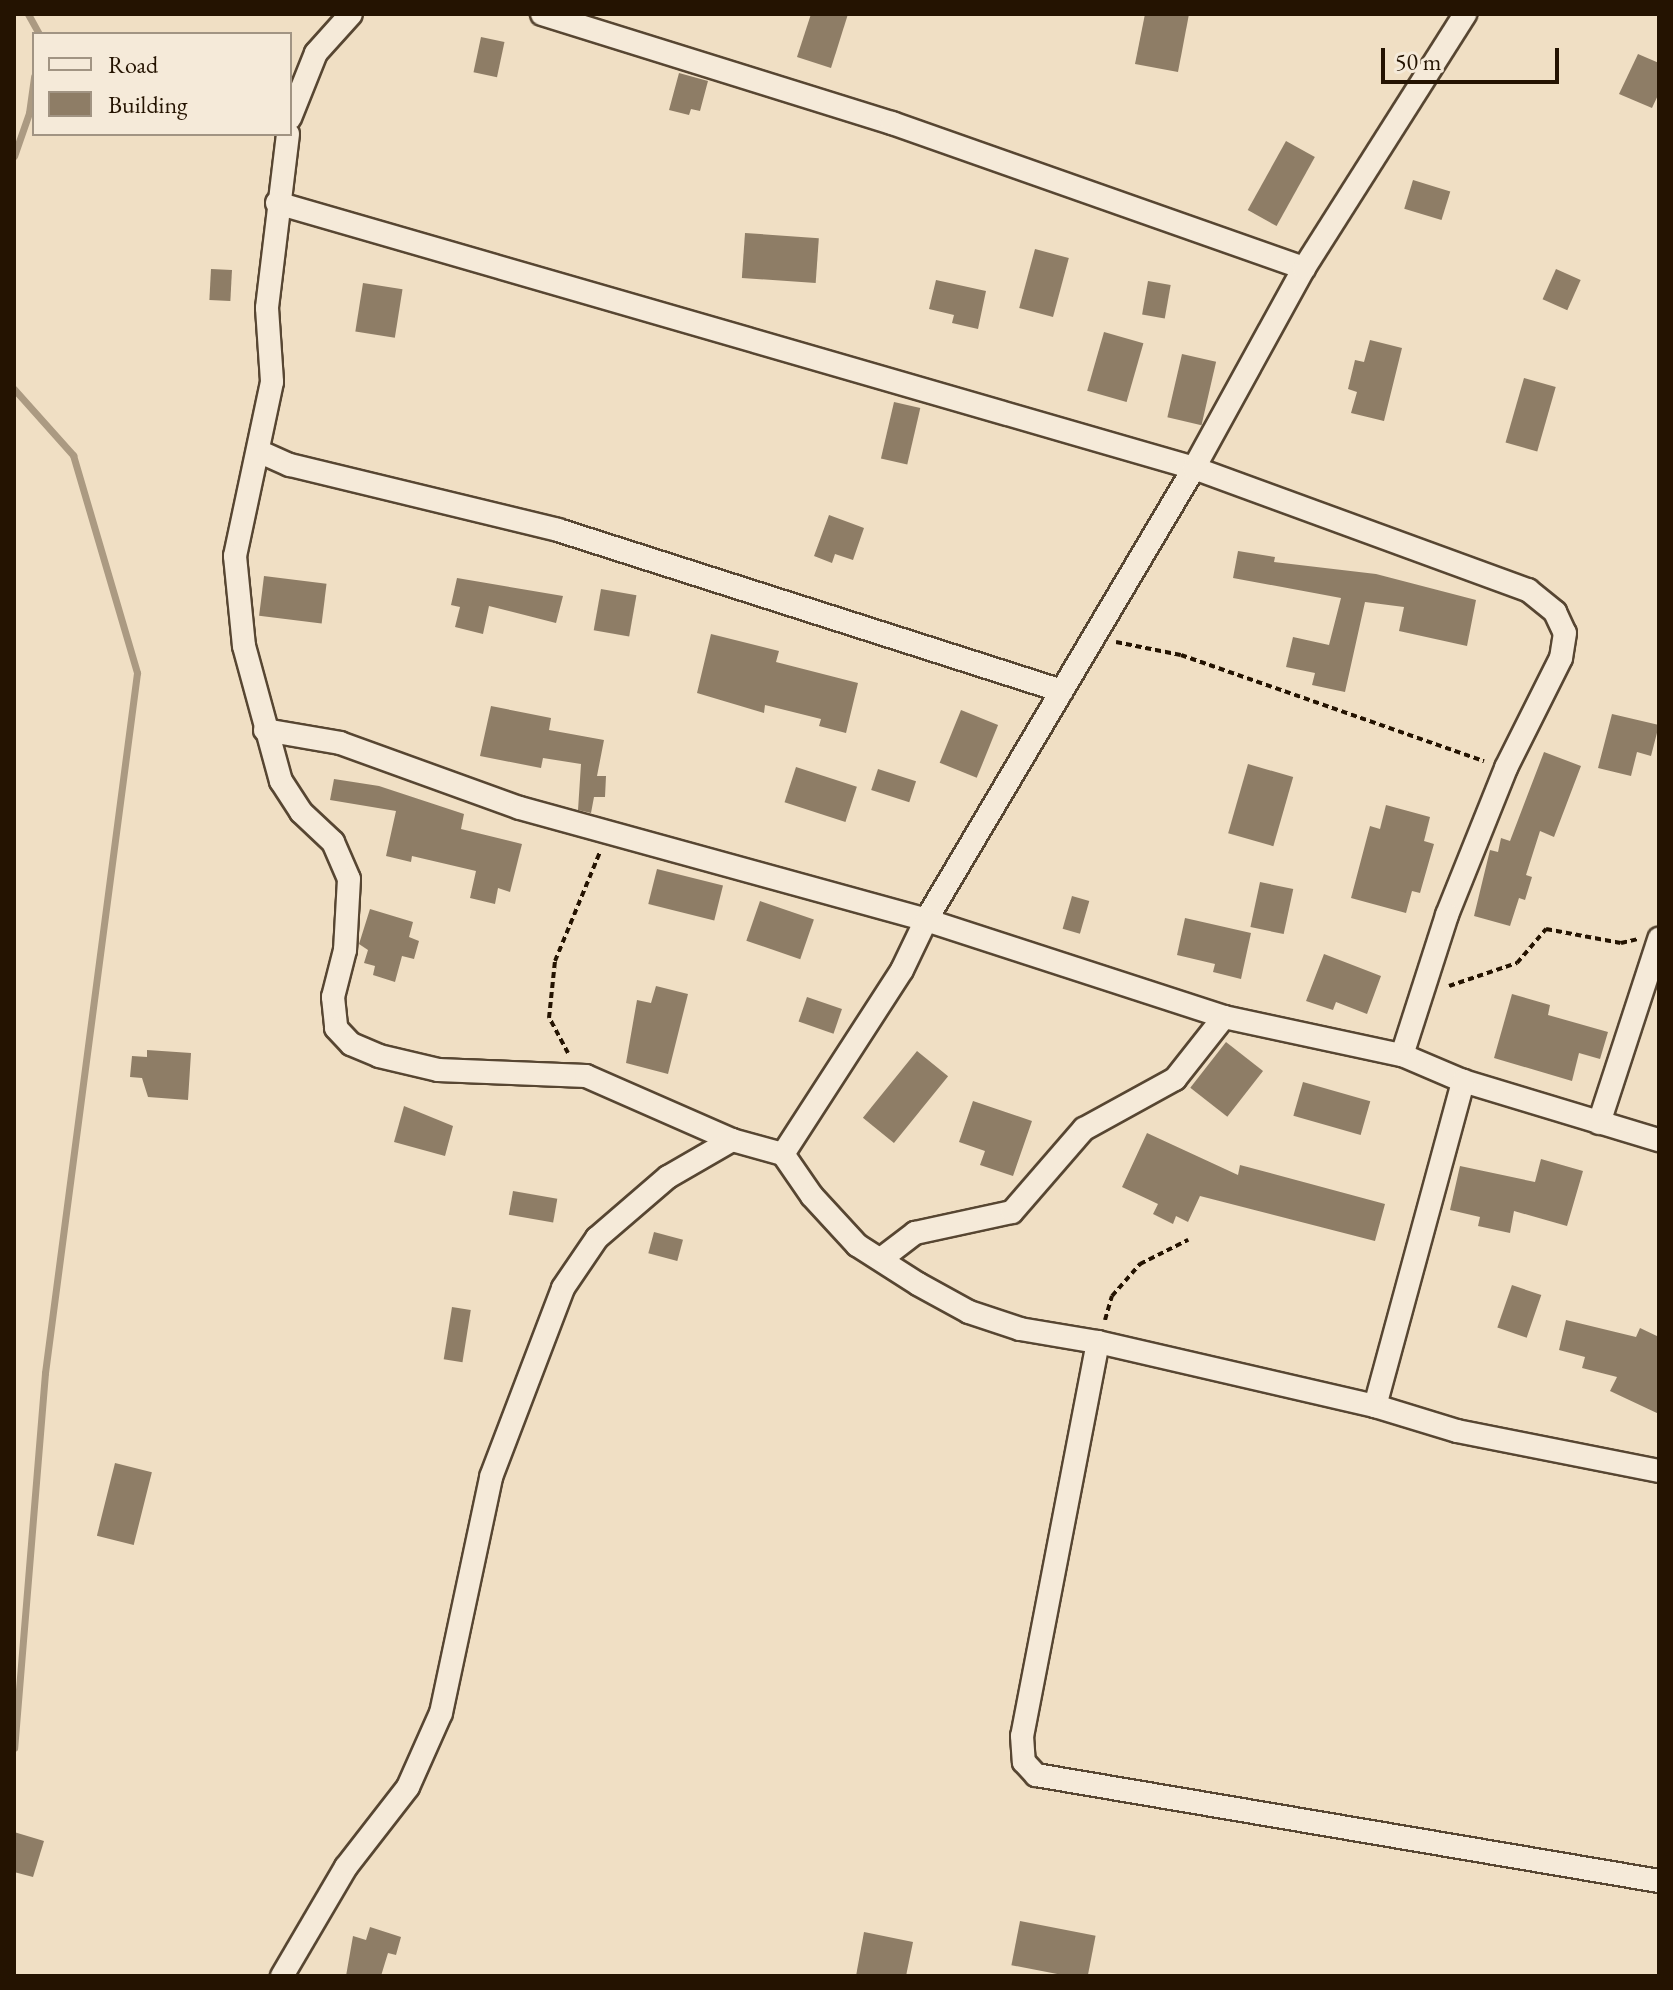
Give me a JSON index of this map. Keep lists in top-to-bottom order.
{
  "legend": ["Road", "Building"],
  "scale_bar": "50 m"
}
